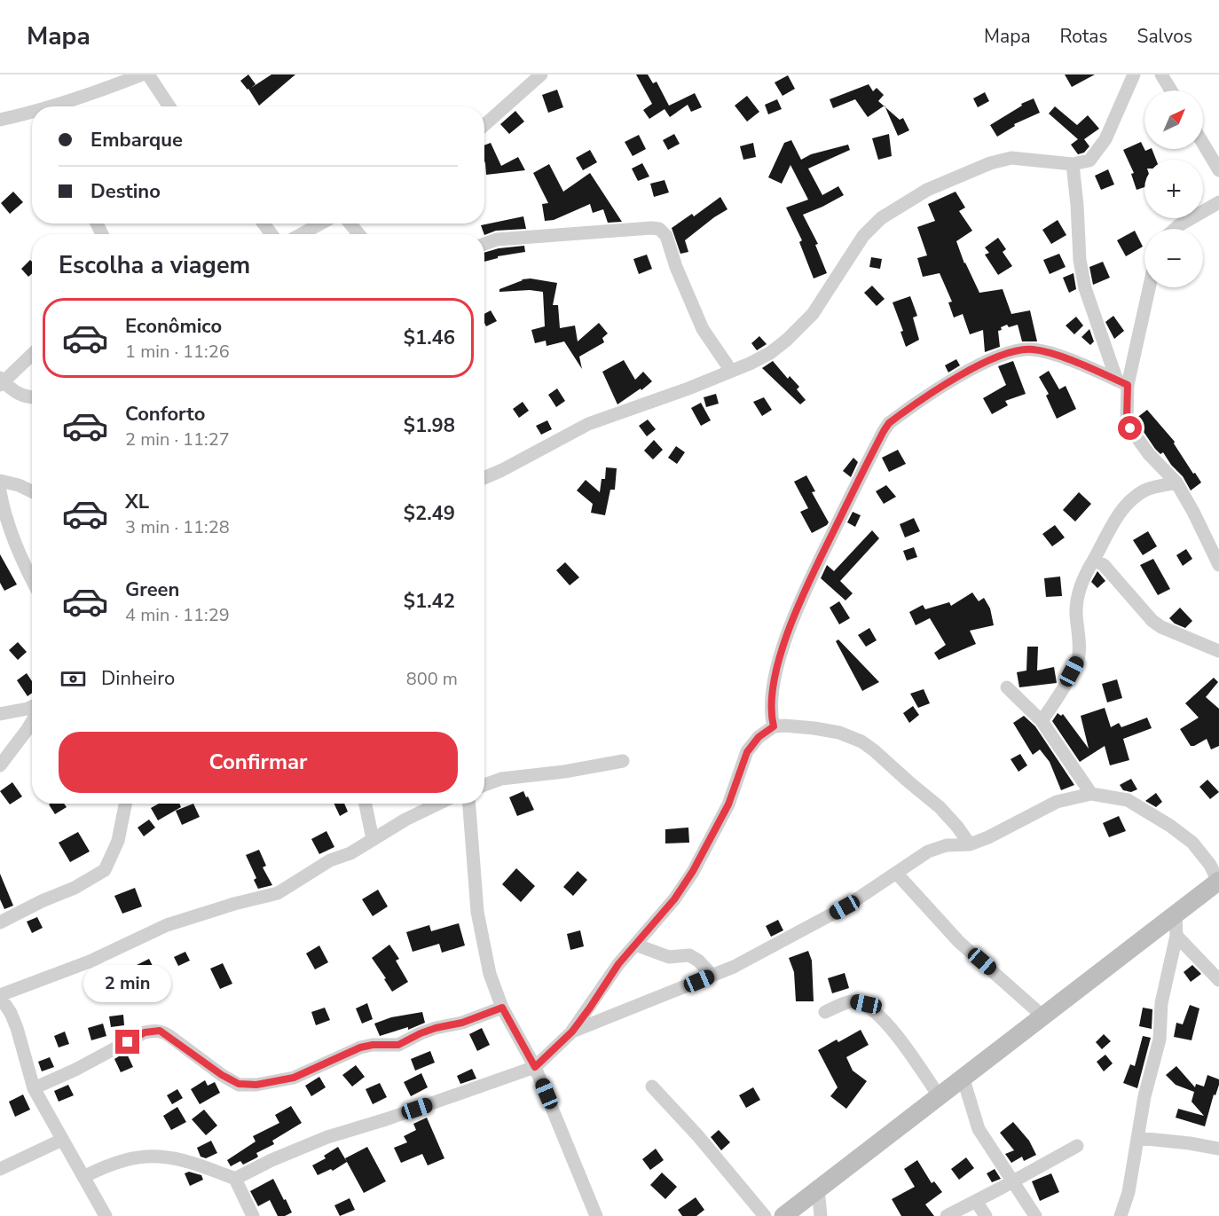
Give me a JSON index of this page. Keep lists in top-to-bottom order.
{
  "north": "top right",
  "page": {
    "header": "Mapa",
    "nav": ["Mapa", "Rotas", "Salvos"],
    "map_buttons": ["+", "−"],
    "banner": ["Embarque", "Destino"],
    "heading": "Escolha a viagem",
    "list": [
      {
        "name": "Econômico",
        "note": "1 min · 11:26",
        "value": "$1.46"
      },
      {
        "name": "Conforto",
        "note": "2 min · 11:27",
        "value": "$1.98"
      },
      {
        "name": "XL",
        "note": "3 min · 11:28",
        "value": "$2.49"
      },
      {
        "name": "Green",
        "note": "4 min · 11:29",
        "value": "$1.42"
      }
    ],
    "pay": ["Dinheiro", "800 m"],
    "buttons": "Confirmar",
    "bubble": "2 min"
  }
}
